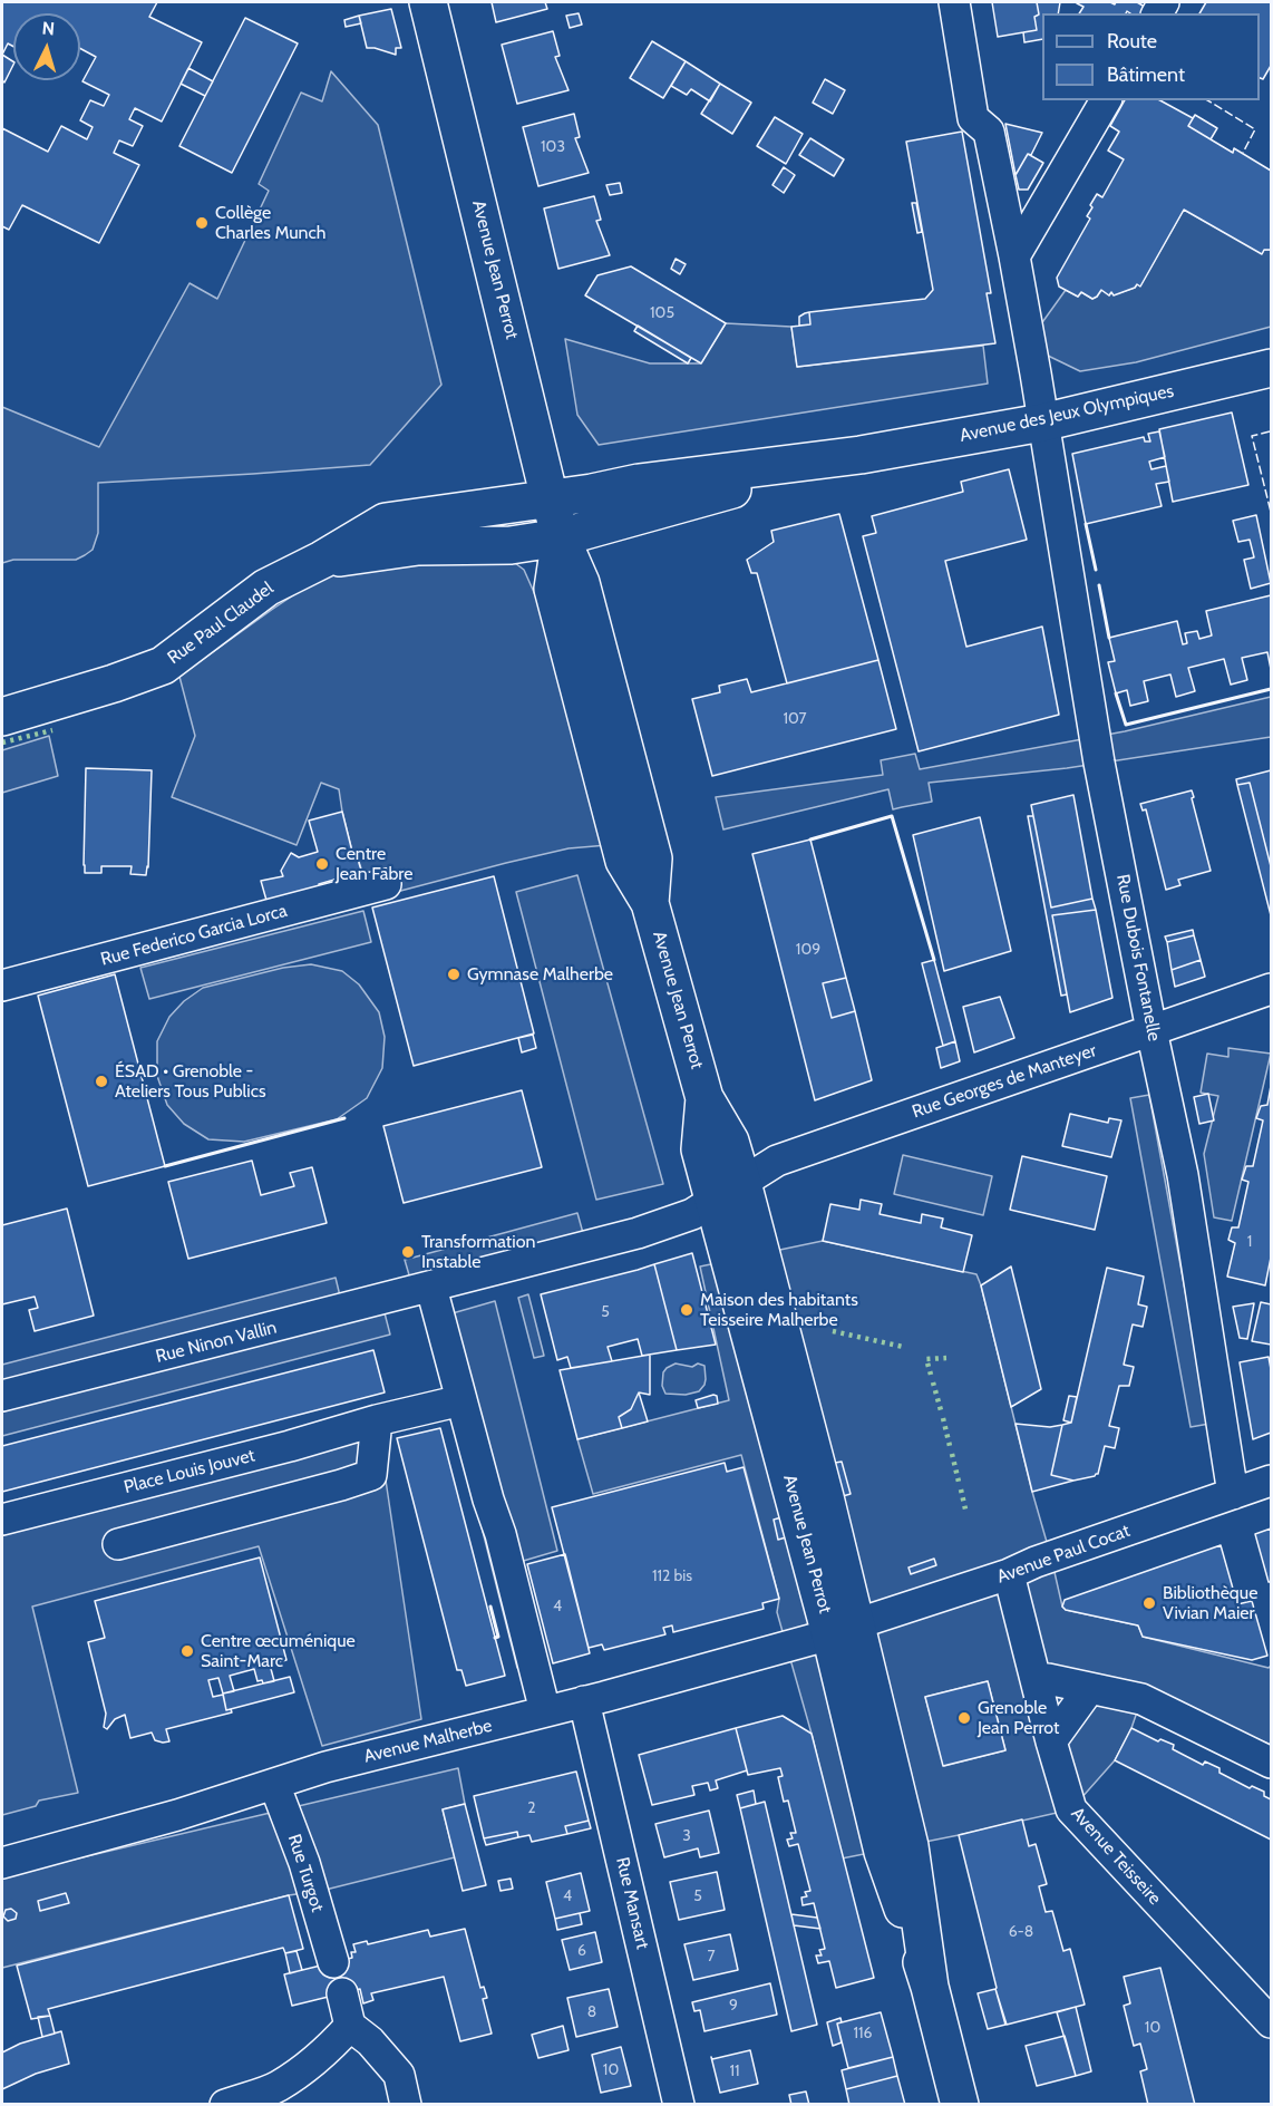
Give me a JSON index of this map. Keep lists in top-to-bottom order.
{
  "streets": {
    "main road": ["Avenue Jean Perrot", "Avenue des Jeux Olympiques", "Rue Paul Claudel"],
    "street": [
      "Rue Federico Garcia Lorca",
      "Rue Dubois Fontanelle",
      "Rue Georges de Manteyer",
      "Rue Ninon Vallin",
      "Place Louis Jouvet",
      "Avenue Paul Cocat",
      "Avenue Malherbe",
      "Avenue Teisseire",
      "Rue Turgot",
      "Rue Mansart"
    ]
  },
  "crossings": [
    ["Avenue Jean Perrot", "Avenue des Jeux Olympiques"],
    ["Avenue Jean Perrot", "Rue Paul Claudel"],
    ["Avenue Jean Perrot", "Rue Georges de Manteyer"],
    ["Avenue Jean Perrot", "Rue Ninon Vallin"],
    ["Avenue Jean Perrot", "Avenue Paul Cocat"],
    ["Avenue Jean Perrot", "Avenue Malherbe"],
    ["Avenue des Jeux Olympiques", "Rue Paul Claudel"],
    ["Avenue des Jeux Olympiques", "Rue Dubois Fontanelle"],
    ["Rue Dubois Fontanelle", "Rue Georges de Manteyer"],
    ["Rue Dubois Fontanelle", "Avenue Paul Cocat"],
    ["Rue Georges de Manteyer", "Rue Ninon Vallin"],
    ["Avenue Paul Cocat", "Avenue Malherbe"],
    ["Avenue Paul Cocat", "Avenue Teisseire"],
    ["Avenue Malherbe", "Rue Turgot"],
    ["Avenue Malherbe", "Rue Mansart"]
  ],
  "places": [
    "Collège Charles Munch",
    "Centre Jean Fabre",
    "Gymnase Malherbe",
    "ÉSAD • Grenoble - Ateliers Tous Publics",
    "Transformation Instable",
    "Maison des habitants Teisseire Malherbe",
    "Bibliothèque Vivian Maier",
    "Centre œcuménique Saint-Marc",
    "Grenoble Jean Perrot"
  ],
  "house_numbers": [
    "103",
    "105",
    "107",
    "109",
    "1",
    "5",
    "112 bis",
    "4",
    "2",
    "3",
    "4",
    "5",
    "6-8",
    "6",
    "7",
    "9",
    "8",
    "10",
    "116",
    "10",
    "11"
  ],
  "legend": ["Route", "Bâtiment"],
  "north": "top"
}
